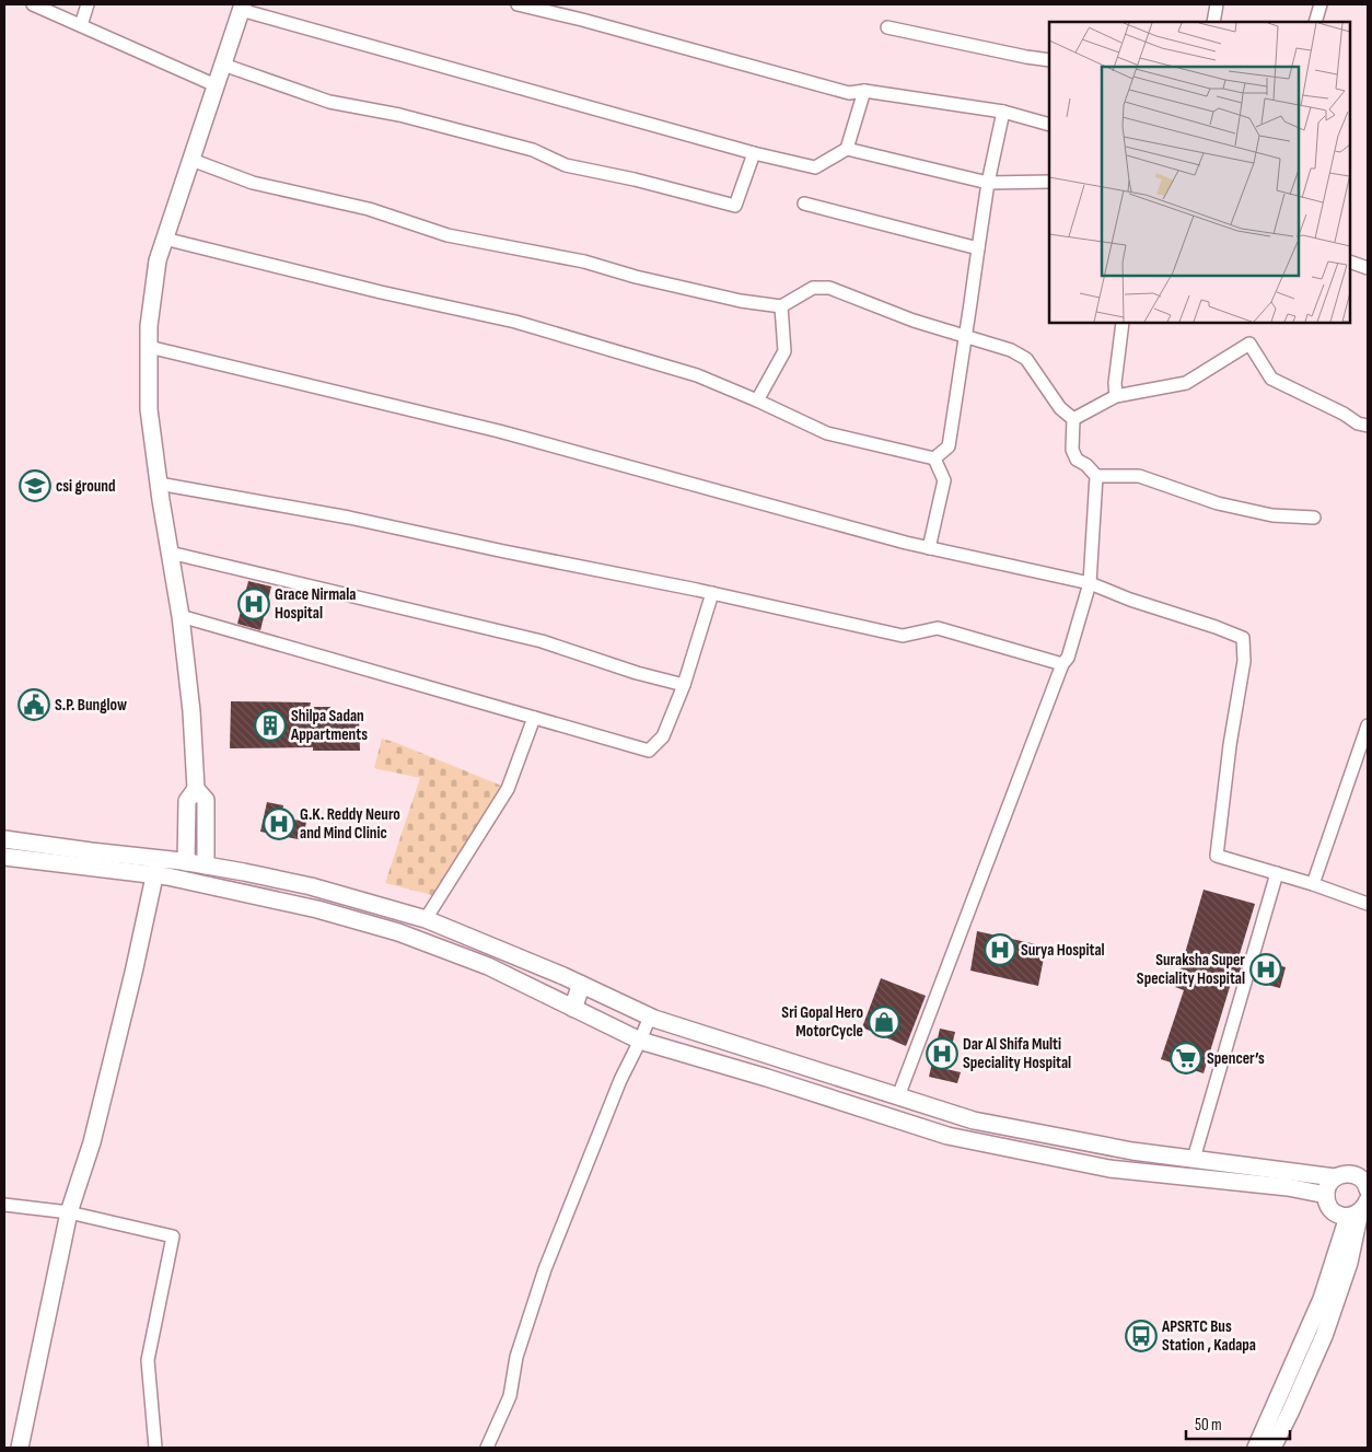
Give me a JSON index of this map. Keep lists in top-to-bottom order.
{
  "places": {
    "school or university": ["csi ground"],
    "hospital": [
      "Grace Nirmala Hospital",
      "G.K. Reddy Neuro and Mind Clinic",
      "Surya Hospital",
      "Suraksha Super Speciality Hospital",
      "Dar Al Shifa Multi Speciality Hospital"
    ],
    "public building": ["S.P. Bunglow"],
    "building": ["Shilpa Sadan Appartments"],
    "shop": ["Sri Gopal Hero MotorCycle"],
    "supermarket": ["Spencer’s"],
    "bus stop": ["APSRTC Bus Station , Kadapa"]
  },
  "scale_bar": "50 m"
}
